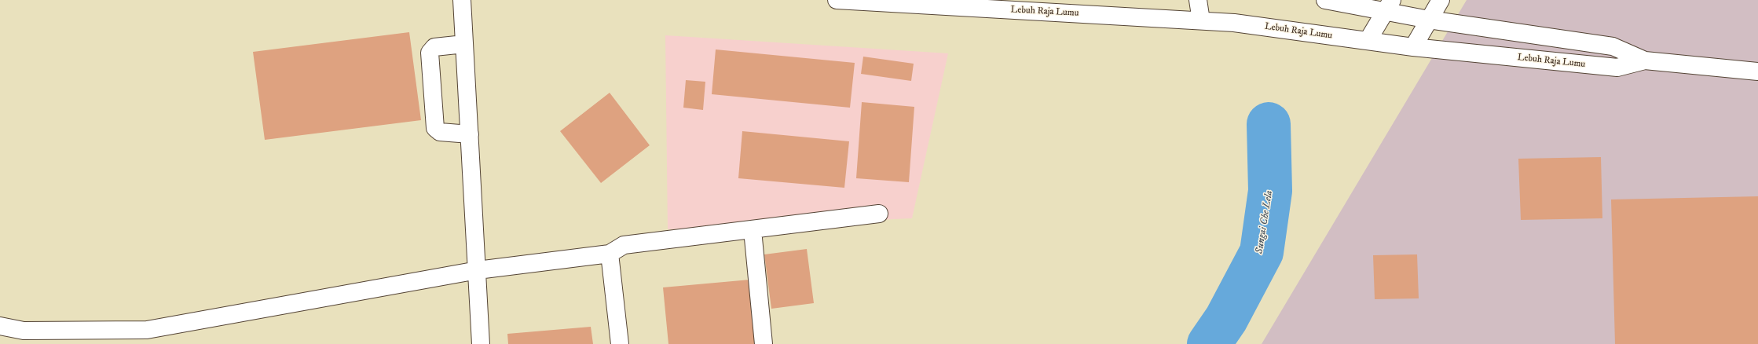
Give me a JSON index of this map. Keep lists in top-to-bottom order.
{
  "streets": {
    "street": ["Lebuh Raja Lumu"]
  },
  "water": ["Sungai Che Lela"]
}
